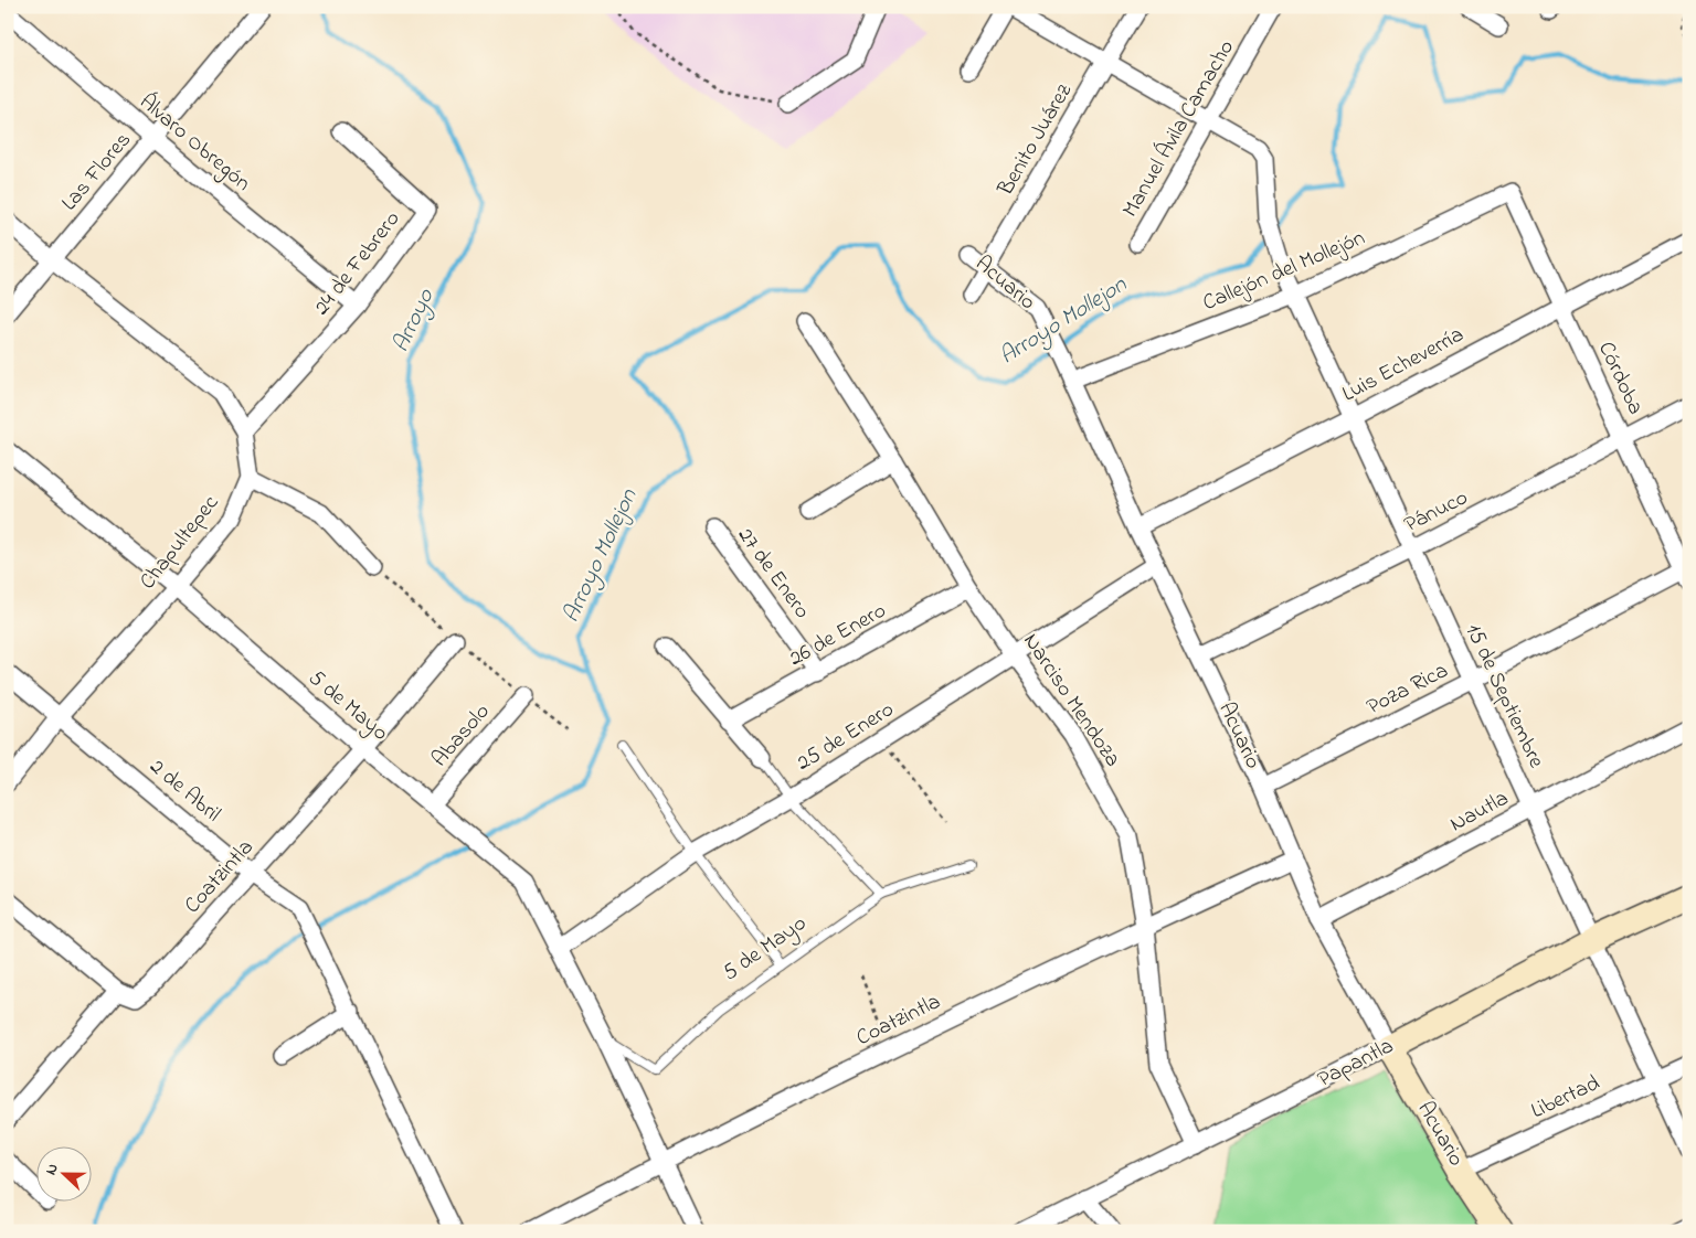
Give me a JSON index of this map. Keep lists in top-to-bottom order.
{
  "streets": {
    "street": [
      "Manuel Ávila Camacho",
      "Benito Juárez",
      "Álvaro Obregón",
      "Las Flores",
      "24 de Febrero",
      "Callejón del Mollejón",
      "Acuario",
      "Luis Echeverría",
      "Córdoba",
      "Pánuco",
      "Chapultepec",
      "27 de Enero",
      "26 de Enero",
      "Poza Rica",
      "15 de Septiembre",
      "Narciso Mendoza",
      "5 de Mayo",
      "Abasolo",
      "25 de Enero",
      "2 de Abril",
      "Nautla",
      "Coatzintla",
      "Papantla",
      "Libertad"
    ]
  },
  "crossings": [
    ["Manuel Ávila Camacho", "15 de Septiembre"],
    ["Benito Juárez", "Acuario"],
    ["Álvaro Obregón", "Las Flores"],
    ["Álvaro Obregón", "24 de Febrero"],
    ["Callejón del Mollejón", "Acuario"],
    ["Callejón del Mollejón", "Córdoba"],
    ["Callejón del Mollejón", "15 de Septiembre"],
    ["Acuario", "Luis Echeverría"],
    ["Acuario", "Pánuco"],
    ["Acuario", "Poza Rica"],
    ["Acuario", "25 de Enero"],
    ["Acuario", "Nautla"],
    ["Acuario", "Coatzintla"],
    ["Acuario", "Papantla"],
    ["Acuario", "Libertad"],
    ["Luis Echeverría", "Córdoba"],
    ["Luis Echeverría", "15 de Septiembre"],
    ["Córdoba", "Pánuco"],
    ["Córdoba", "Poza Rica"],
    ["Pánuco", "15 de Septiembre"],
    ["Chapultepec", "5 de Mayo"],
    ["Chapultepec", "2 de Abril"],
    ["27 de Enero", "26 de Enero"],
    ["26 de Enero", "Narciso Mendoza"],
    ["Poza Rica", "15 de Septiembre"],
    ["15 de Septiembre", "Nautla"],
    ["15 de Septiembre", "Papantla"],
    ["15 de Septiembre", "Libertad"],
    ["Narciso Mendoza", "25 de Enero"],
    ["Narciso Mendoza", "Coatzintla"],
    ["Narciso Mendoza", "Papantla"],
    ["5 de Mayo", "Abasolo"],
    ["5 de Mayo", "25 de Enero"],
    ["5 de Mayo", "Coatzintla"],
    ["2 de Abril", "Coatzintla"]
  ],
  "water": ["Arroyo", "Arroyo Mollejon"],
  "north": "left"
}
